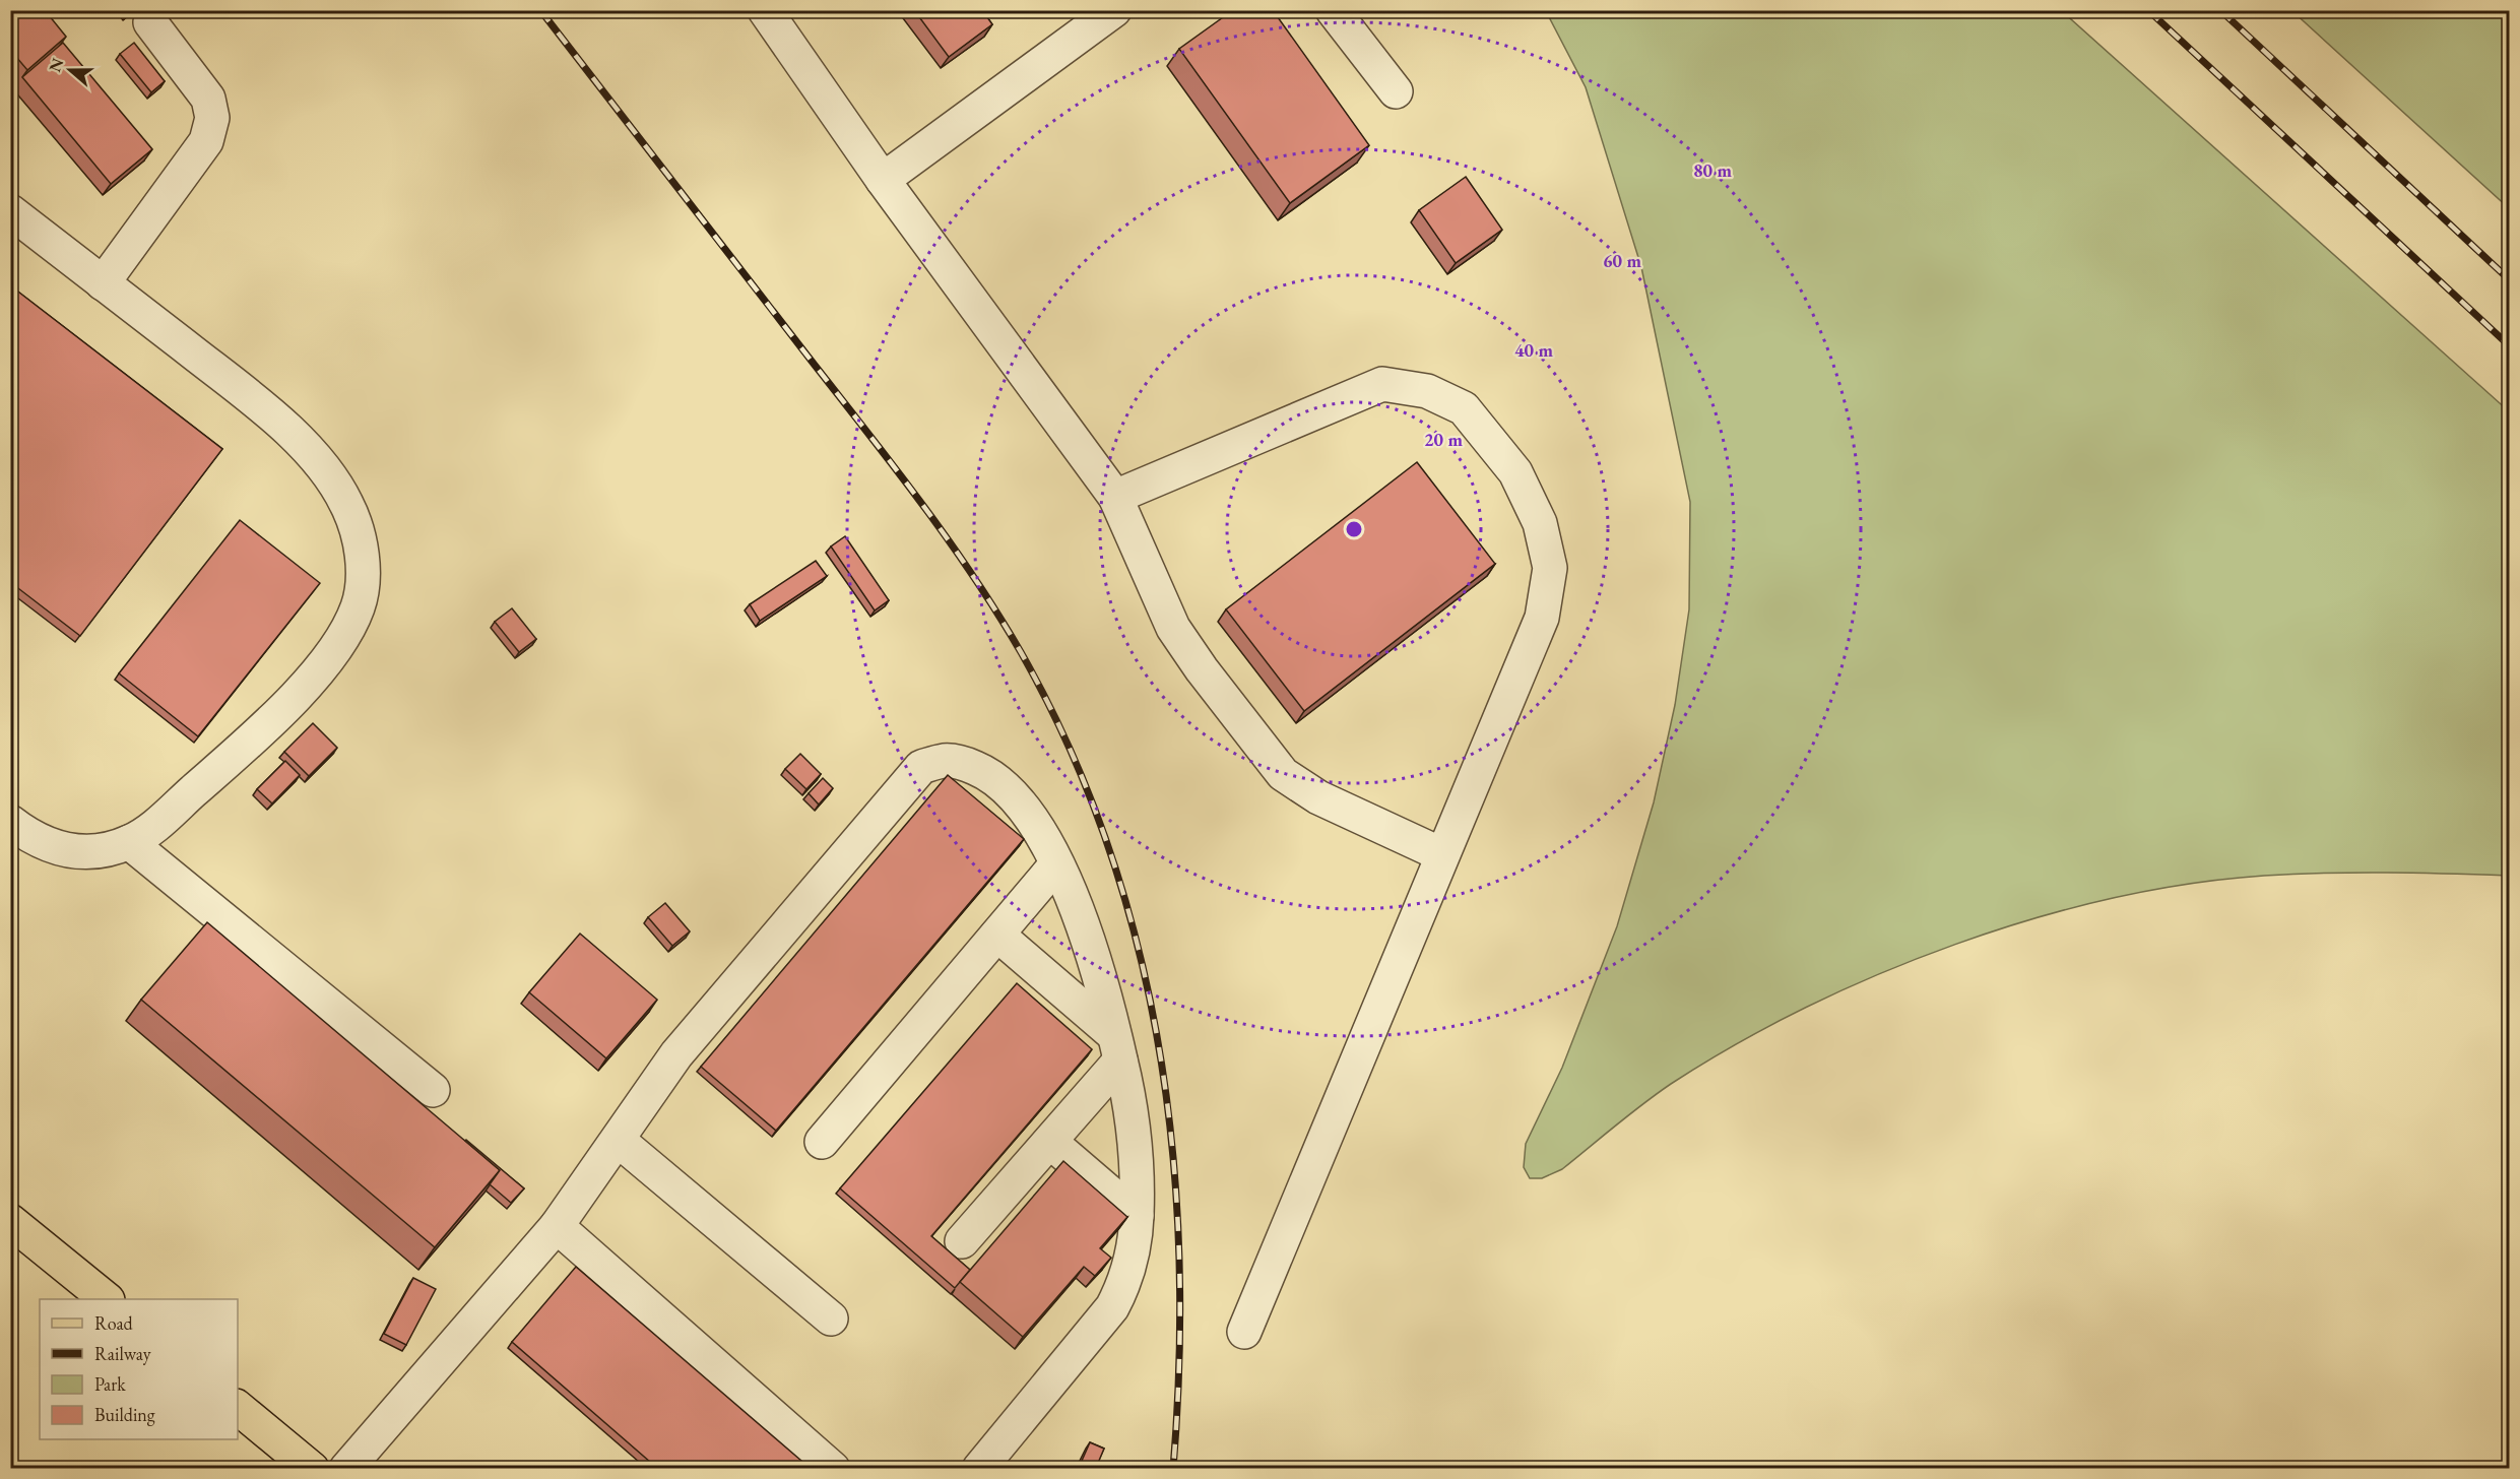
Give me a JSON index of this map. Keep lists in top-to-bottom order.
{
  "legend": [
    "Road",
    "Railway",
    "Park",
    "Building"
  ],
  "north": "left",
  "rings": [
    "80 m",
    "60 m",
    "40 m",
    "20 m"
  ]
}
